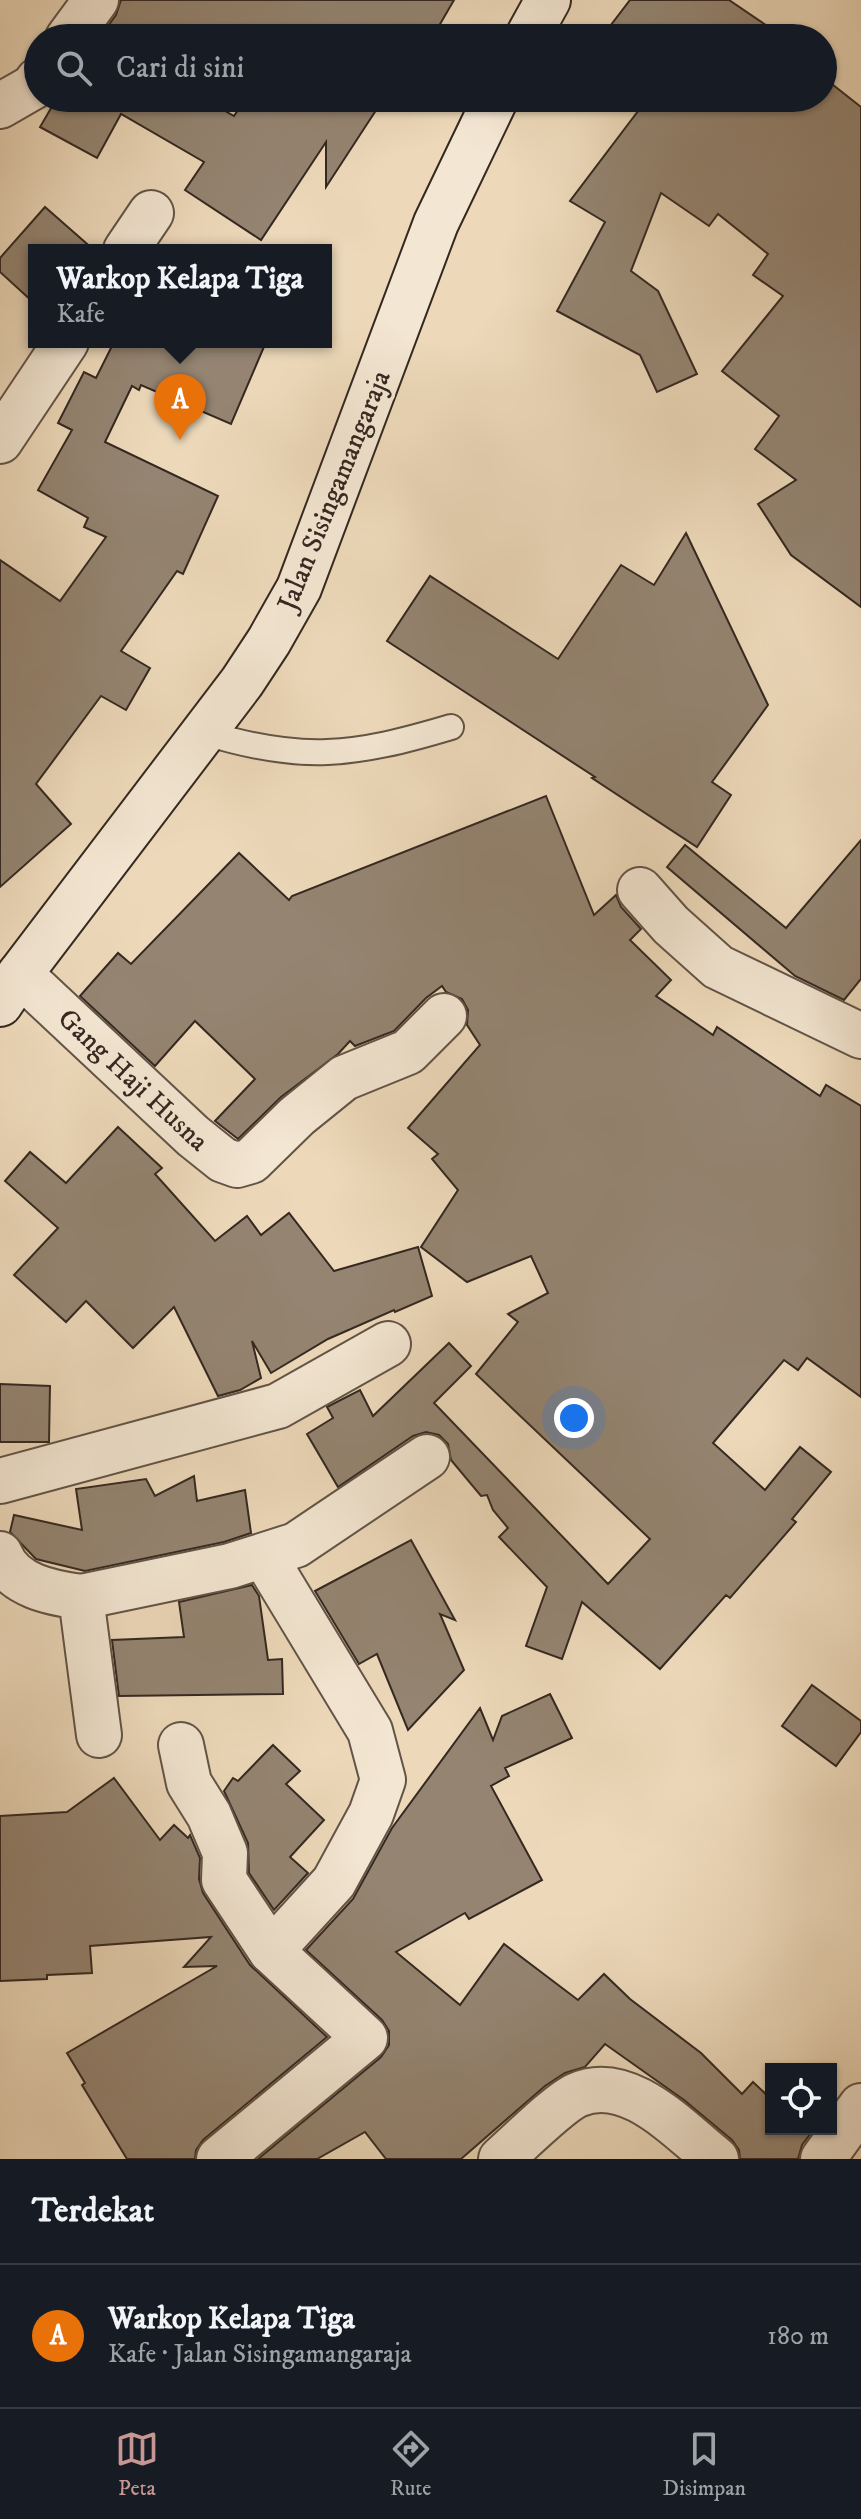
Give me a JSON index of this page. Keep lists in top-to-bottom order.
{
  "streets": {
    "street": ["Jalan Sisingamangaraja", "Gang Haji Husna"]
  },
  "crossings": [
    ["Jalan Sisingamangaraja", "Gang Haji Husna"]
  ],
  "page": {
    "search": "Cari di sini",
    "popup": ["Warkop Kelapa Tiga", "Kafe"],
    "pins": "A",
    "heading": "Terdekat",
    "list": [
      {
        "mark": "A",
        "name": "Warkop Kelapa Tiga",
        "note": "Kafe · Jalan Sisingamangaraja",
        "value": "180 m"
      }
    ],
    "nav": ["Peta", "Rute", "Disimpan"]
  }
}
